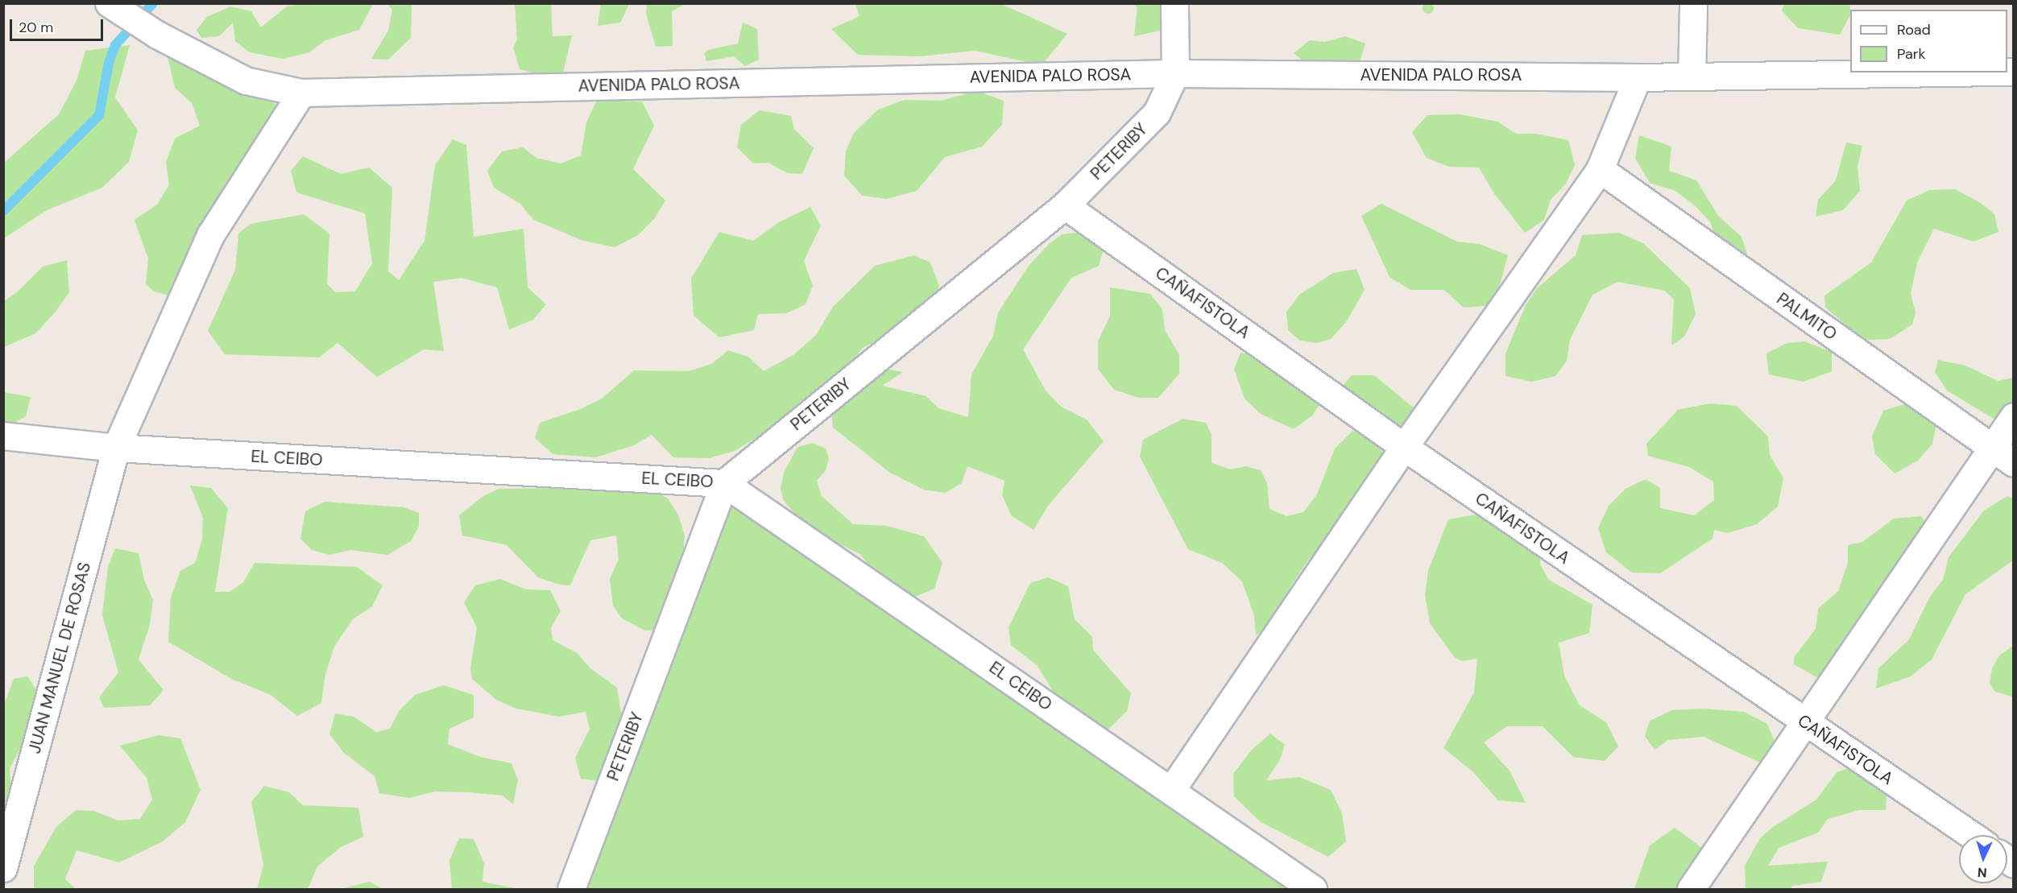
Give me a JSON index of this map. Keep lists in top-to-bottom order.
{
  "streets": {
    "street": [
      "AVENIDA PALO ROSA",
      "PETERIBY",
      "CAÑAFISTOLA",
      "PALMITO",
      "EL CEIBO",
      "JUAN MANUEL DE ROSAS"
    ]
  },
  "crossings": [
    ["AVENIDA PALO ROSA", "PETERIBY"],
    ["AVENIDA PALO ROSA", "JUAN MANUEL DE ROSAS"],
    ["PETERIBY", "CAÑAFISTOLA"],
    ["PETERIBY", "EL CEIBO"],
    ["EL CEIBO", "JUAN MANUEL DE ROSAS"]
  ],
  "legend": ["Road", "Park"],
  "scale_bar": "20 m",
  "north": "bottom"
}
